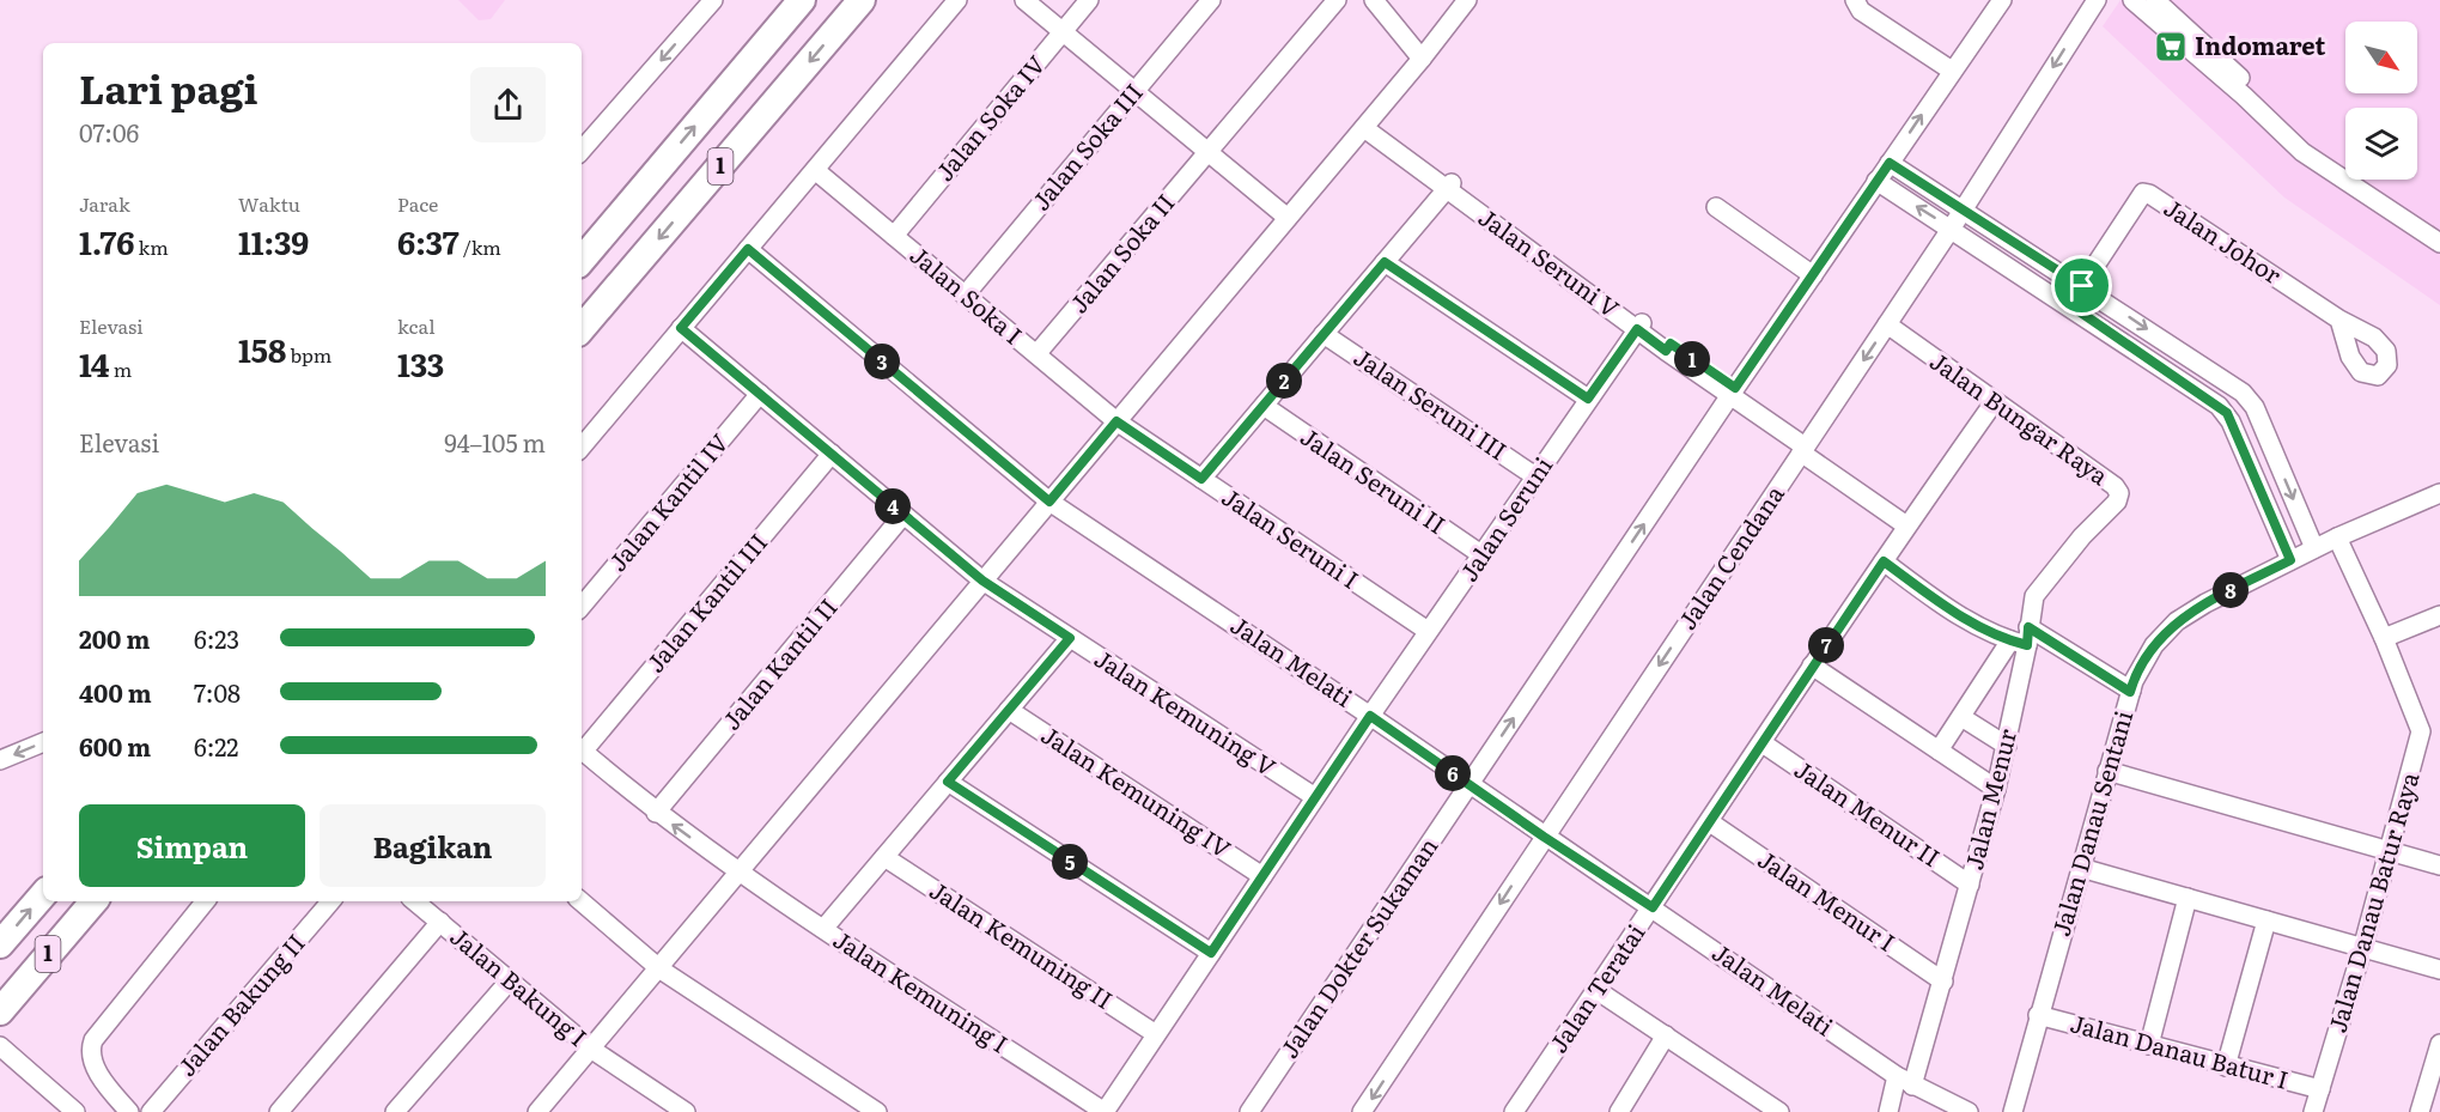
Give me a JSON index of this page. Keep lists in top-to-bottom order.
{
  "streets": {
    "highway": ["1"],
    "street": [
      "Jalan Soka IV",
      "Jalan Soka III",
      "Jalan Johor",
      "Jalan Soka II",
      "Jalan Seruni V",
      "Jalan Soka I",
      "Jalan Seruni III",
      "Jalan Bungar Raya",
      "Jalan Seruni II",
      "Jalan Kantil IV",
      "Jalan Seruni",
      "Jalan Seruni I",
      "Jalan Cendana",
      "Jalan Kantil III",
      "Jalan Melati",
      "Jalan Kantil II",
      "Jalan Kemuning V",
      "Jalan Kemuning IV",
      "Jalan Menur",
      "Jalan Menur II",
      "Jalan Danau Sentani",
      "Jalan Menur I",
      "Jalan Danau Batur Raya",
      "Jalan Kemuning II",
      "Jalan Dokter Sukaman",
      "Jalan Bakung I",
      "Jalan Teratai",
      "Jalan Kemuning I",
      "Jalan Bakung II",
      "Jalan Danau Batur I"
    ]
  },
  "crossings": [
    ["Jalan Soka IV", "Jalan Soka I"],
    ["Jalan Soka III", "Jalan Soka I"],
    ["Jalan Soka II", "Jalan Soka I"],
    ["Jalan Seruni V", "Jalan Seruni"],
    ["Jalan Seruni V", "Jalan Cendana"],
    ["Jalan Seruni V", "Jalan Teratai"],
    ["Jalan Soka I", "Jalan Seruni I"],
    ["Jalan Seruni III", "Jalan Seruni"],
    ["Jalan Bungar Raya", "Jalan Cendana"],
    ["Jalan Bungar Raya", "Jalan Menur"],
    ["Jalan Bungar Raya", "Jalan Teratai"],
    ["Jalan Seruni II", "Jalan Seruni"],
    ["Jalan Kantil IV", "Jalan Kemuning V"],
    ["Jalan Seruni", "Jalan Seruni I"],
    ["Jalan Seruni", "Jalan Melati"],
    ["Jalan Seruni", "Jalan Kemuning V"],
    ["Jalan Seruni", "Jalan Kemuning IV"],
    ["Jalan Seruni", "Jalan Kemuning II"],
    ["Jalan Seruni", "Jalan Kemuning I"],
    ["Jalan Cendana", "Jalan Melati"],
    ["Jalan Kantil III", "Jalan Kemuning V"],
    ["Jalan Melati", "Jalan Menur"],
    ["Jalan Melati", "Jalan Dokter Sukaman"],
    ["Jalan Melati", "Jalan Teratai"],
    ["Jalan Kantil II", "Jalan Kemuning V"],
    ["Jalan Kantil II", "Jalan Kemuning I"],
    ["Jalan Menur", "Jalan Menur II"],
    ["Jalan Menur", "Jalan Menur I"],
    ["Jalan Menur II", "Jalan Teratai"],
    ["Jalan Danau Sentani", "Jalan Danau Batur Raya"],
    ["Jalan Danau Sentani", "Jalan Danau Batur I"],
    ["Jalan Menur I", "Jalan Teratai"],
    ["Jalan Danau Batur Raya", "Jalan Danau Batur I"]
  ],
  "places": {
    "supermarket": ["Indomaret"]
  },
  "north": "bottom right",
  "page": {
    "heading": ["Lari pagi", "07:06"],
    "stats": [
      ["Jarak", "1.76 km"],
      ["Waktu", "11:39"],
      ["Pace", "6:37 /km"],
      ["Elevasi", "14 m"],
      ["158 bpm"],
      ["kcal", "133"]
    ],
    "pins": [
      "1",
      "3",
      "2",
      "4",
      "8",
      "7",
      "6",
      "5"
    ],
    "chart": ["Elevasi", "94–105 m"],
    "list": [
      {
        "name": "200 m",
        "note": "6:23"
      },
      {
        "name": "400 m",
        "note": "7:08"
      },
      {
        "name": "600 m",
        "note": "6:22"
      }
    ],
    "buttons": ["Simpan", "Bagikan"]
  }
}
